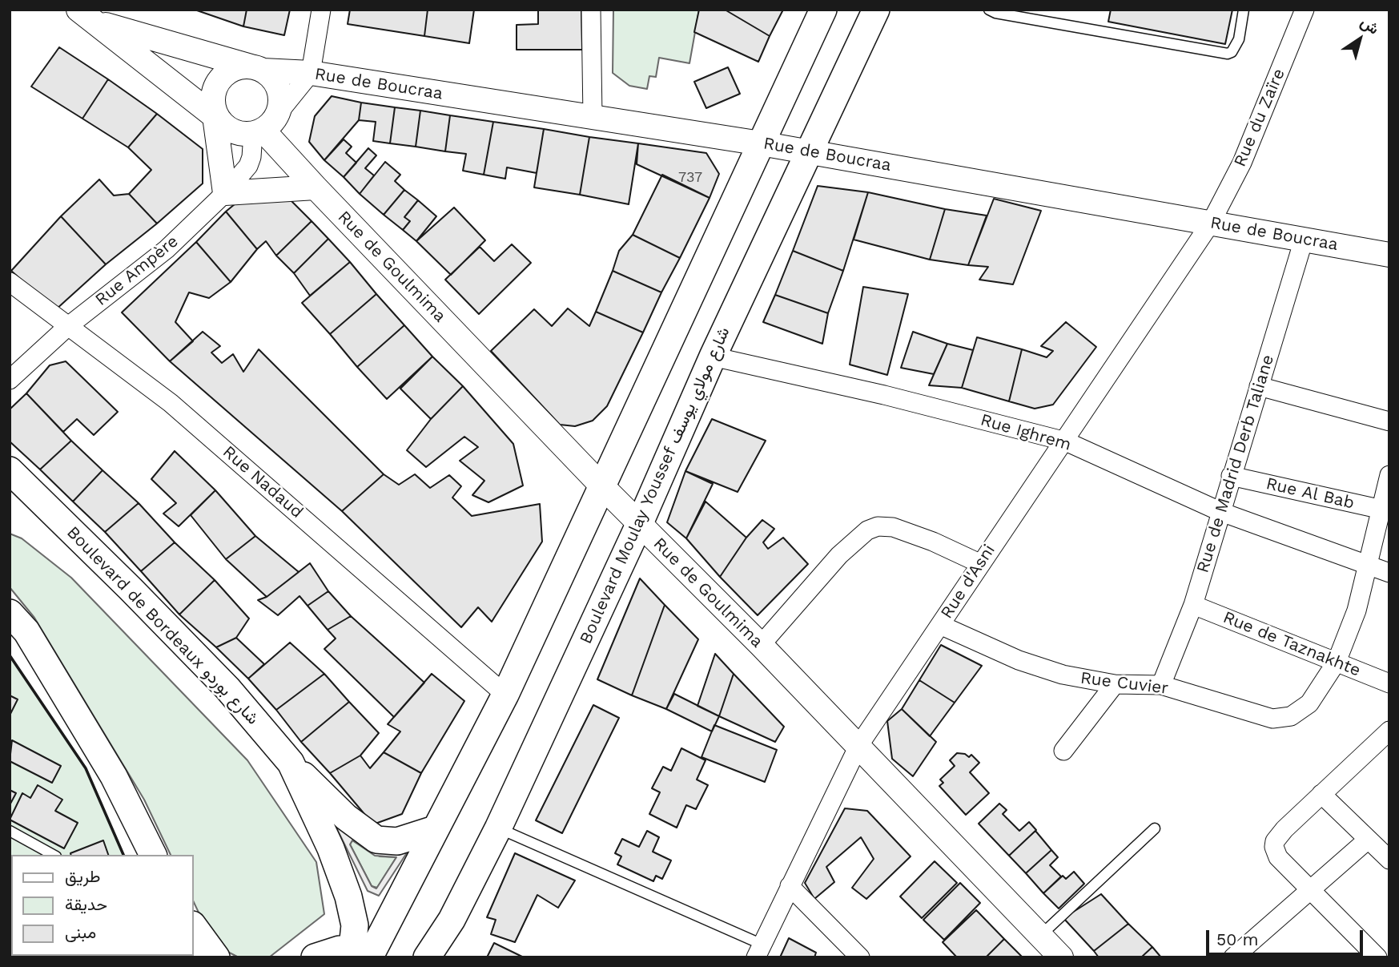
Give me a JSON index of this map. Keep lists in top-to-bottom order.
{
  "streets": {
    "main road": ["Boulevard Moulay Youssef شارع مولاي يوسف", "Boulevard de Bordeaux شارع بوردو"],
    "street": [
      "Rue de Boucraa",
      "Rue du Zaïre",
      "Rue de Goulmima",
      "Rue Ampère",
      "Rue Ighrem",
      "Rue de Madrid Derb Taliane",
      "Rue Nadaud",
      "Rue Al Bab",
      "Rue d'Asni",
      "Rue de Taznakhte",
      "Rue Cuvier"
    ]
  },
  "crossings": [
    ["Rue de Boucraa", "Rue du Zaïre"],
    ["Rue de Boucraa", "Rue de Goulmima"],
    ["Rue de Boucraa", "Rue Ampère"],
    ["Rue de Boucraa", "Rue de Madrid Derb Taliane"],
    ["Rue de Boucraa", "Boulevard Moulay Youssef شارع مولاي يوسف"],
    ["Rue de Boucraa", "Rue d'Asni"],
    ["Rue du Zaïre", "Rue d'Asni"],
    ["Rue de Goulmima", "Rue Ampère"],
    ["Rue de Goulmima", "Boulevard Moulay Youssef شارع مولاي يوسف"],
    ["Rue de Goulmima", "Rue d'Asni"],
    ["Rue Ampère", "Rue Nadaud"],
    ["Rue Ighrem", "Rue de Madrid Derb Taliane"],
    ["Rue Ighrem", "Boulevard Moulay Youssef شارع مولاي يوسف"],
    ["Rue Ighrem", "Rue d'Asni"],
    ["Rue de Madrid Derb Taliane", "Rue Al Bab"],
    ["Rue de Madrid Derb Taliane", "Rue de Taznakhte"],
    ["Rue de Madrid Derb Taliane", "Rue Cuvier"],
    ["Rue d'Asni", "Rue Cuvier"],
    ["Rue de Taznakhte", "Rue Cuvier"]
  ],
  "house_numbers": ["737"],
  "legend": ["طريق", "حديقة", "مبنى"],
  "scale_bar": "50 m",
  "north": "top right"
}
